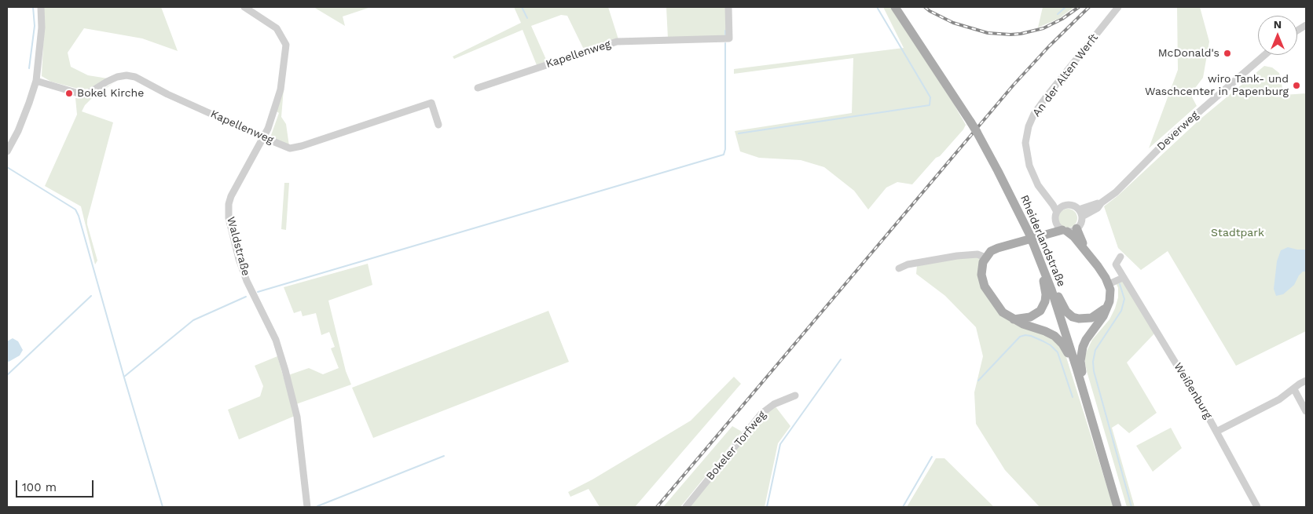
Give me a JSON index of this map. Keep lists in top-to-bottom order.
{
  "streets": {
    "main road": ["Rheiderlandstraße"],
    "street": [
      "Kapellenweg",
      "An der Alten Werft",
      "Deverweg",
      "Waldstraße",
      "Weißenburg",
      "Bokeler Torfweg"
    ]
  },
  "crossings": [
    ["Kapellenweg", "Waldstraße"],
    ["An der Alten Werft", "Deverweg"]
  ],
  "parks": ["Stadtpark"],
  "places": ["McDonald's", "wiro Tank- und Waschcenter in Papenburg", "Bokel Kirche"],
  "scale_bar": "100 m",
  "north": "top"
}
